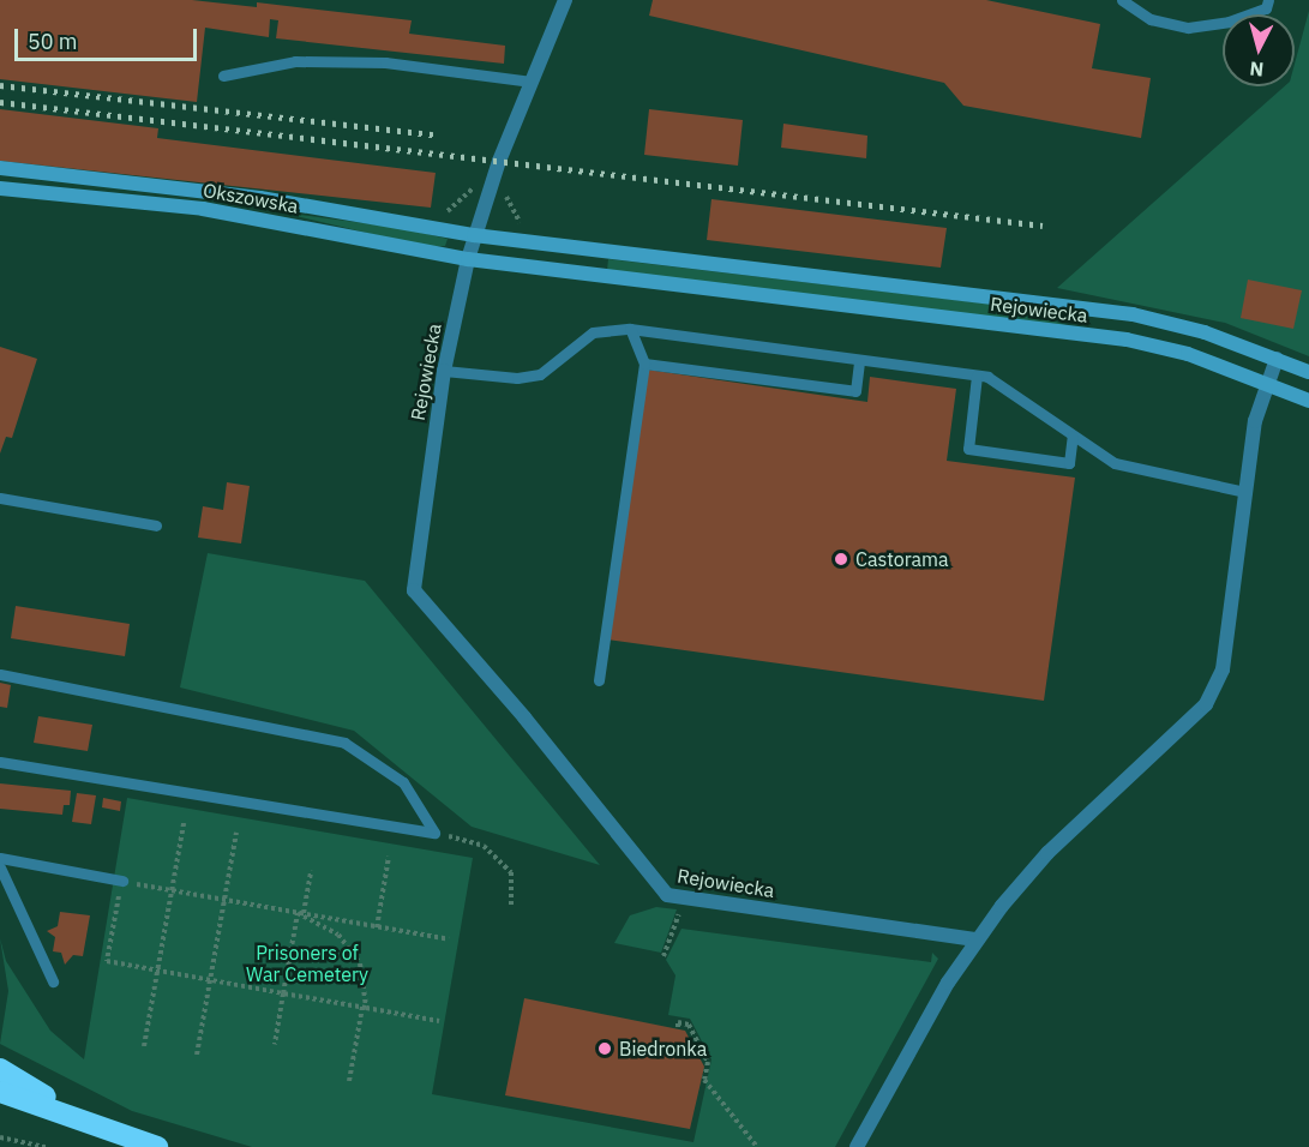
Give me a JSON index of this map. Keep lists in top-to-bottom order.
{
  "streets": {
    "street": ["Okszowska", "Rejowiecka"]
  },
  "crossings": [
    ["Okszowska", "Rejowiecka"]
  ],
  "parks": ["Prisoners of War Cemetery"],
  "places": ["Castorama", "Biedronka"],
  "scale_bar": "50 m",
  "north": "bottom"
}
